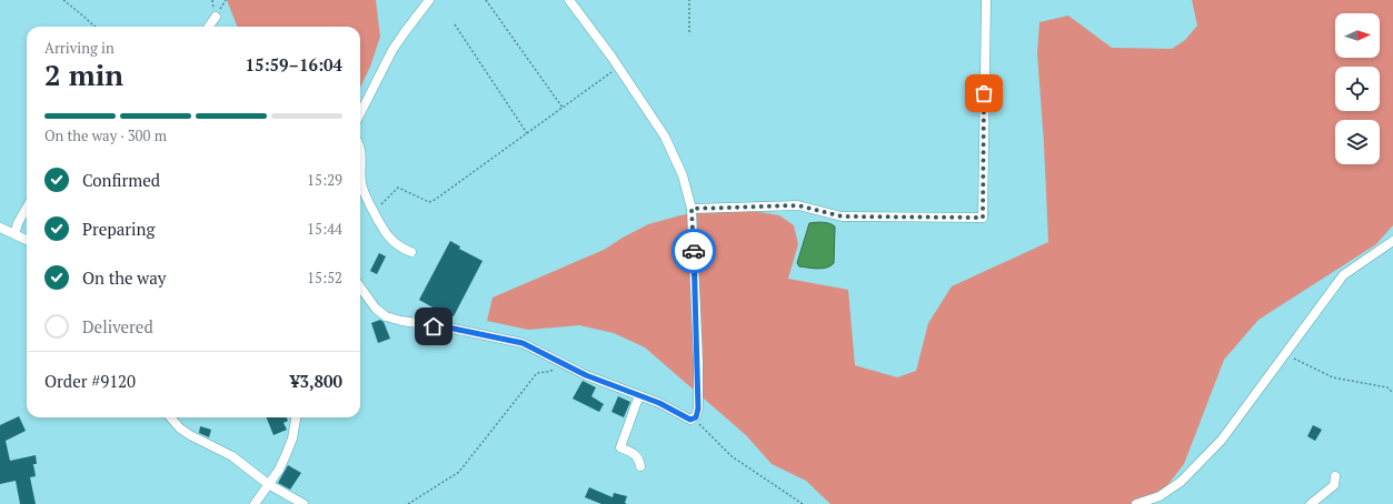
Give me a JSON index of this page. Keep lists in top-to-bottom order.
{
  "north": "right",
  "page": {
    "heading": ["2 min", "Arriving in", "15:59–16:04"],
    "panel": ["Order #9120", "¥3,800"],
    "bar": "On the way · 300 m",
    "list": [
      ["Confirmed", "15:29"],
      ["Preparing", "15:44"],
      ["On the way", "15:52"],
      "Delivered"
    ]
  }
}
